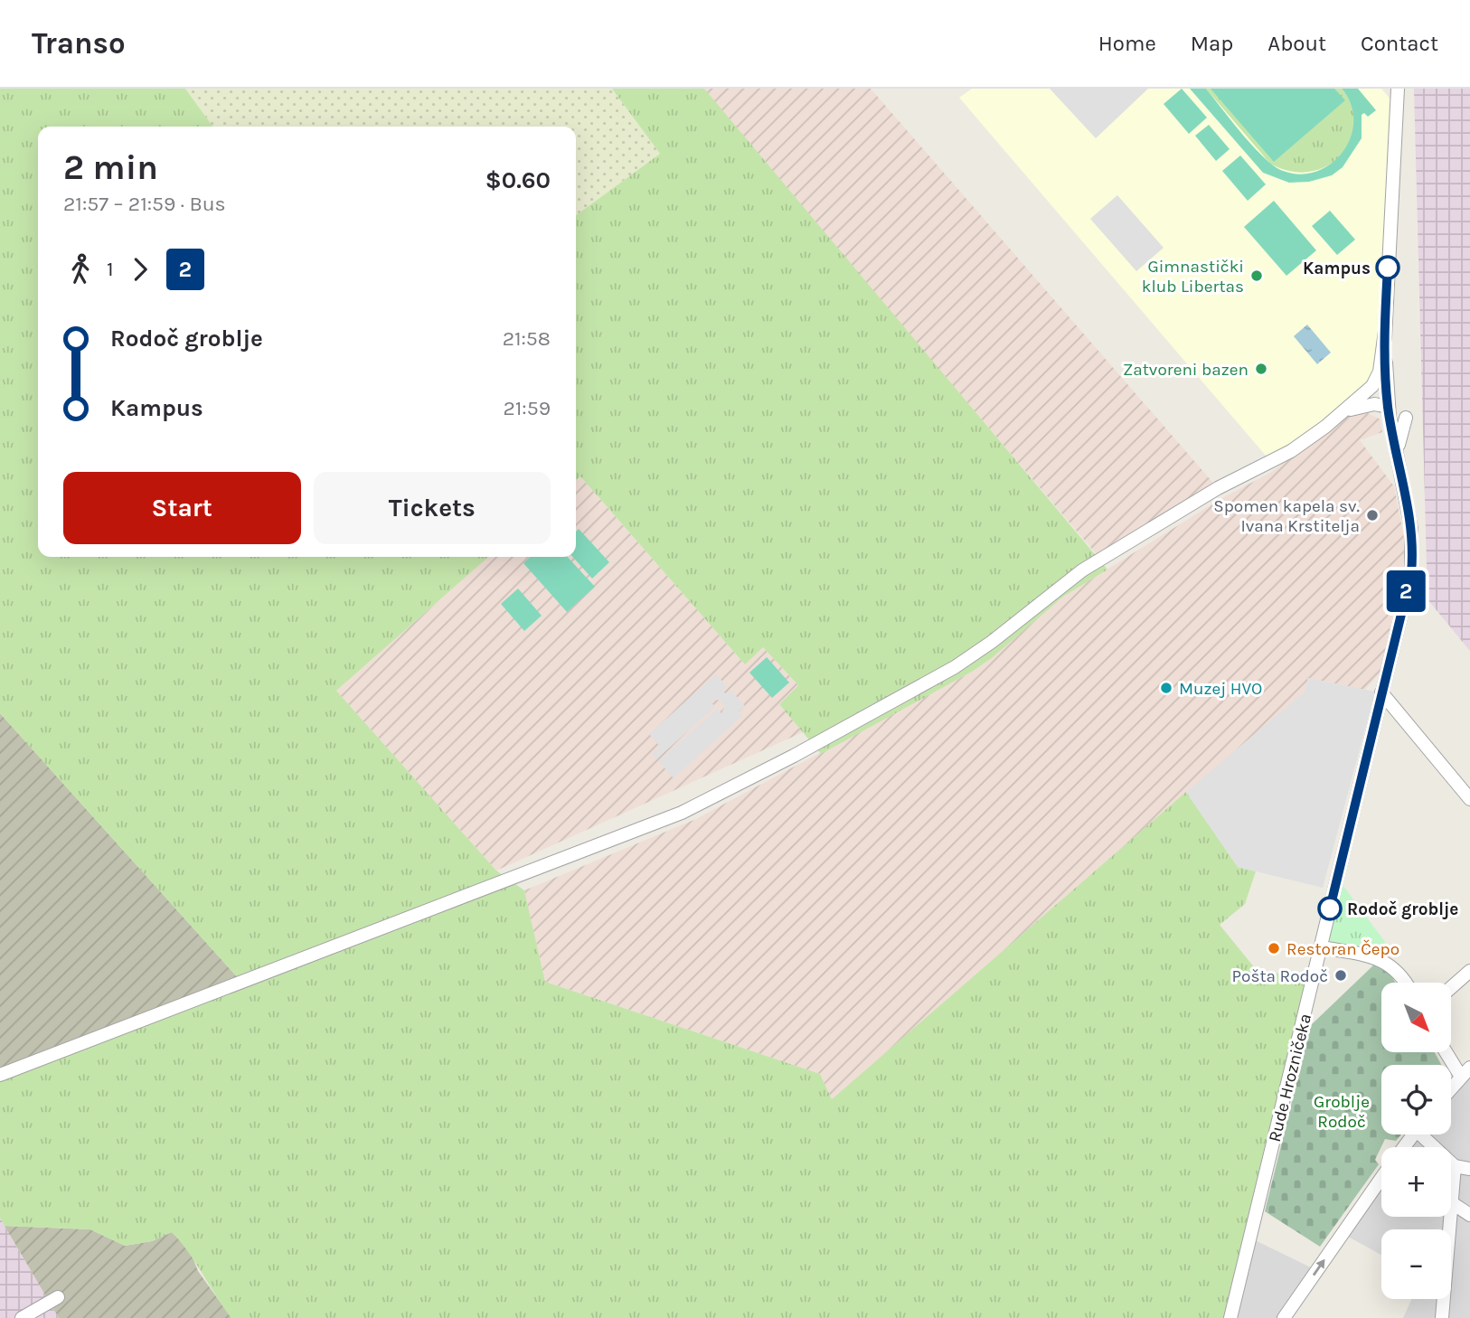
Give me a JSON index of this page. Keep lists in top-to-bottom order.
{
  "streets": {
    "street": ["Rude Hrozničeka"]
  },
  "parks": ["Groblje Rodoč"],
  "places": [
    "Kampus",
    "Gimnastički klub Libertas",
    "Zatvoreni bazen",
    "Spomen kapela sv. Ivana Krstitelja",
    "Muzej HVO",
    "Rodoč groblje",
    "Restoran Čepo",
    "Pošta Rodoč"
  ],
  "lines": ["bus line 2"],
  "north": "bottom right",
  "page": {
    "header": "Transo",
    "nav": [
      "Home",
      "Map",
      "About",
      "Contact"
    ],
    "on_map": "2",
    "heading": ["2 min", "21:57 – 21:59 · Bus", "$0.60"],
    "legs": ["1", "2"],
    "list": [
      {
        "name": "Rodoč groblje",
        "value": "21:58"
      },
      {
        "name": "Kampus",
        "value": "21:59"
      }
    ],
    "buttons": ["Start", "Tickets"],
    "map_buttons": ["+", "−"]
  }
}
